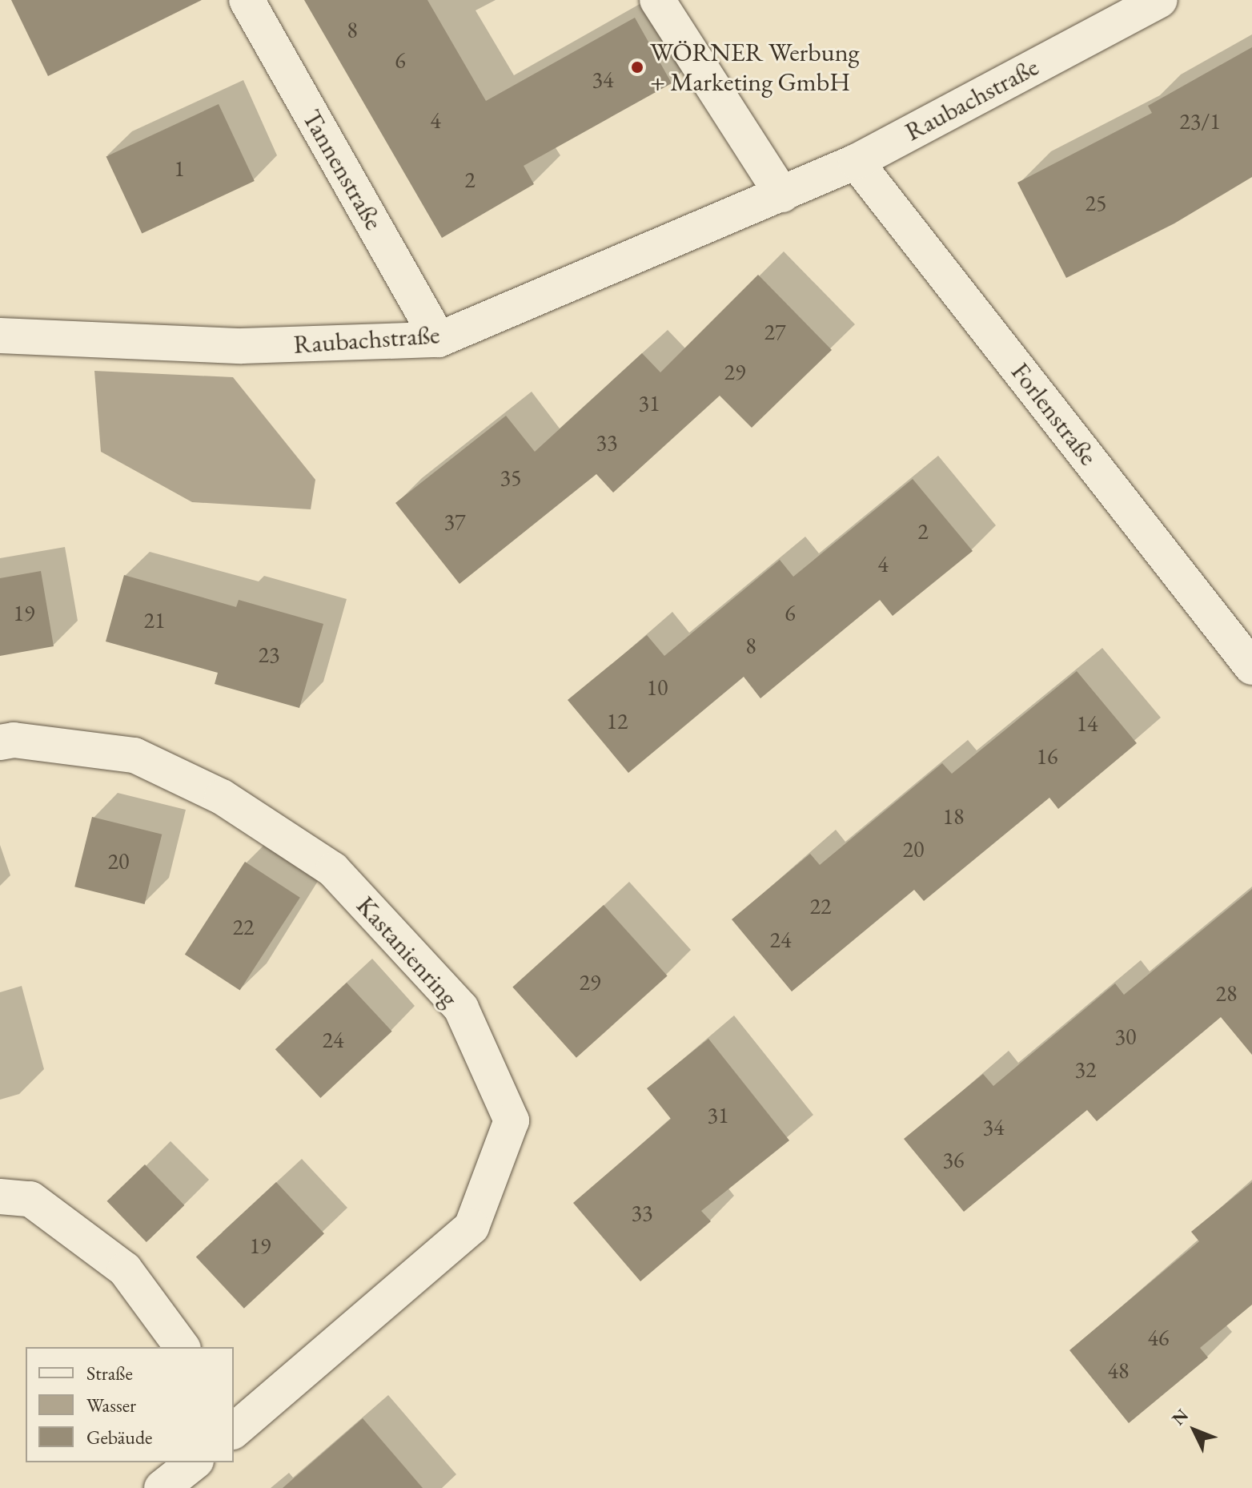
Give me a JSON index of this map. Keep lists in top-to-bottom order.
{
  "streets": {
    "street": [
      "Raubachstraße",
      "Tannenstraße",
      "Forlenstraße",
      "Kastanienring"
    ]
  },
  "crossings": [
    ["Raubachstraße", "Tannenstraße"],
    ["Raubachstraße", "Forlenstraße"]
  ],
  "places": ["WÖRNER Werbung + Marketing GmbH"],
  "house_numbers": [
    "8",
    "6",
    "34",
    "4",
    "23/1",
    "1",
    "2",
    "25",
    "27",
    "29",
    "31",
    "33",
    "35",
    "37",
    "2",
    "4",
    "19",
    "6",
    "21",
    "8",
    "23",
    "10",
    "12",
    "14",
    "16",
    "18",
    "20",
    "20",
    "22",
    "22",
    "24",
    "29",
    "28",
    "30",
    "24",
    "32",
    "31",
    "34",
    "36",
    "33",
    "19",
    "46",
    "48"
  ],
  "legend": ["Straße", "Wasser", "Gebäude"],
  "north": "top left"
}
